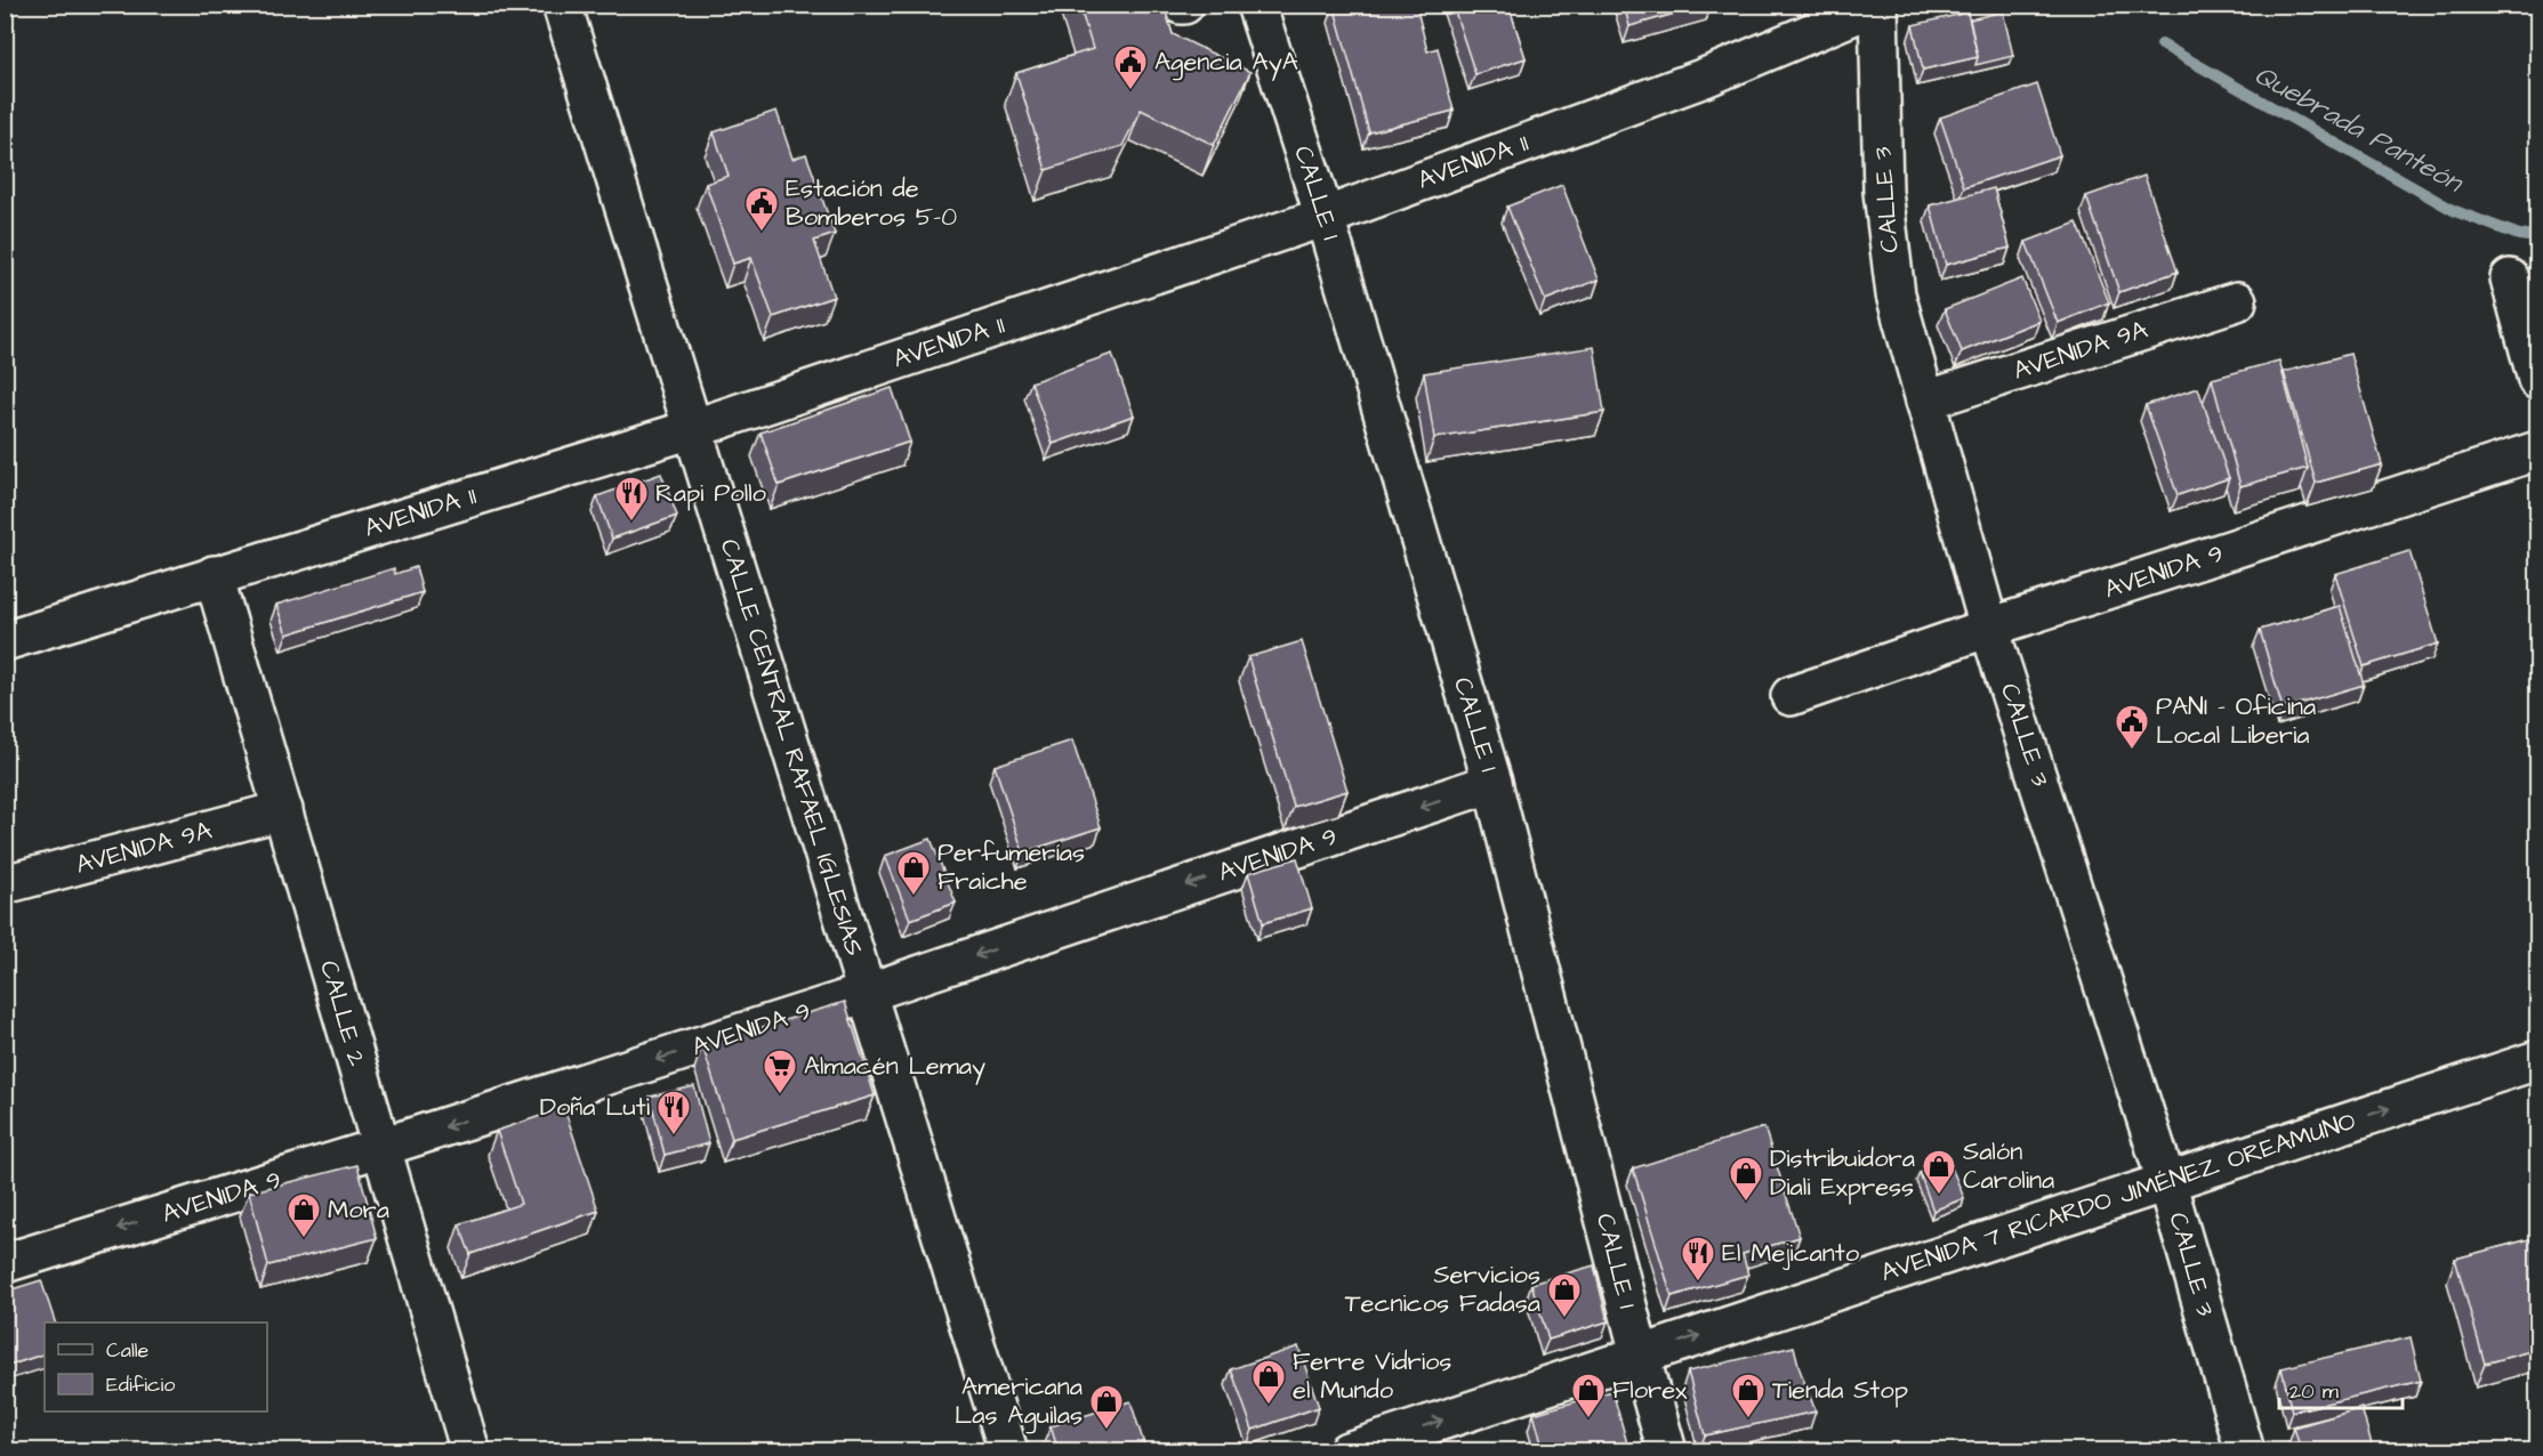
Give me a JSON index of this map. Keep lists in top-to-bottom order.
{
  "streets": {
    "street": [
      "AVENIDA 11",
      "CALLE 1",
      "CALLE 3",
      "AVENIDA 9A",
      "AVENIDA 9",
      "CALLE CENTRAL RAFAEL IGLESIAS",
      "CALLE 2",
      "AVENIDA 7 RICARDO JIMÉNEZ OREAMUNO"
    ]
  },
  "crossings": [
    ["AVENIDA 11", "CALLE 1"],
    ["AVENIDA 11", "CALLE 3"],
    ["AVENIDA 11", "CALLE CENTRAL RAFAEL IGLESIAS"],
    ["AVENIDA 11", "CALLE 2"],
    ["CALLE 1", "AVENIDA 9"],
    ["CALLE 1", "AVENIDA 7 RICARDO JIMÉNEZ OREAMUNO"],
    ["CALLE 3", "AVENIDA 9A"],
    ["CALLE 3", "AVENIDA 9"],
    ["CALLE 3", "AVENIDA 7 RICARDO JIMÉNEZ OREAMUNO"],
    ["AVENIDA 9A", "CALLE 2"],
    ["AVENIDA 9", "CALLE CENTRAL RAFAEL IGLESIAS"],
    ["AVENIDA 9", "CALLE 2"]
  ],
  "one_way": ["AVENIDA 9", "AVENIDA 7 RICARDO JIMÉNEZ OREAMUNO"],
  "water": ["Quebrada Panteón"],
  "places": {
    "public building": ["Agencia AyA", "Estación de Bomberos 5-0", "PANI - Oficina Local Liberia"],
    "restaurant": ["Rapi Pollo", "Doña Luti", "El Mejicanto"],
    "shop": [
      "Perfumerías Fraiche",
      "Salón Carolina",
      "Distribuidora Diali Express",
      "Mora",
      "Servicios Tecnicos Fadasa",
      "Ferre Vidrios el Mundo",
      "Florex",
      "Tienda Stop",
      "Americana Las Aguilas"
    ],
    "supermarket": ["Almacén Lemay"]
  },
  "legend": ["Calle", "Edificio"],
  "scale_bar": "20 m"
}
